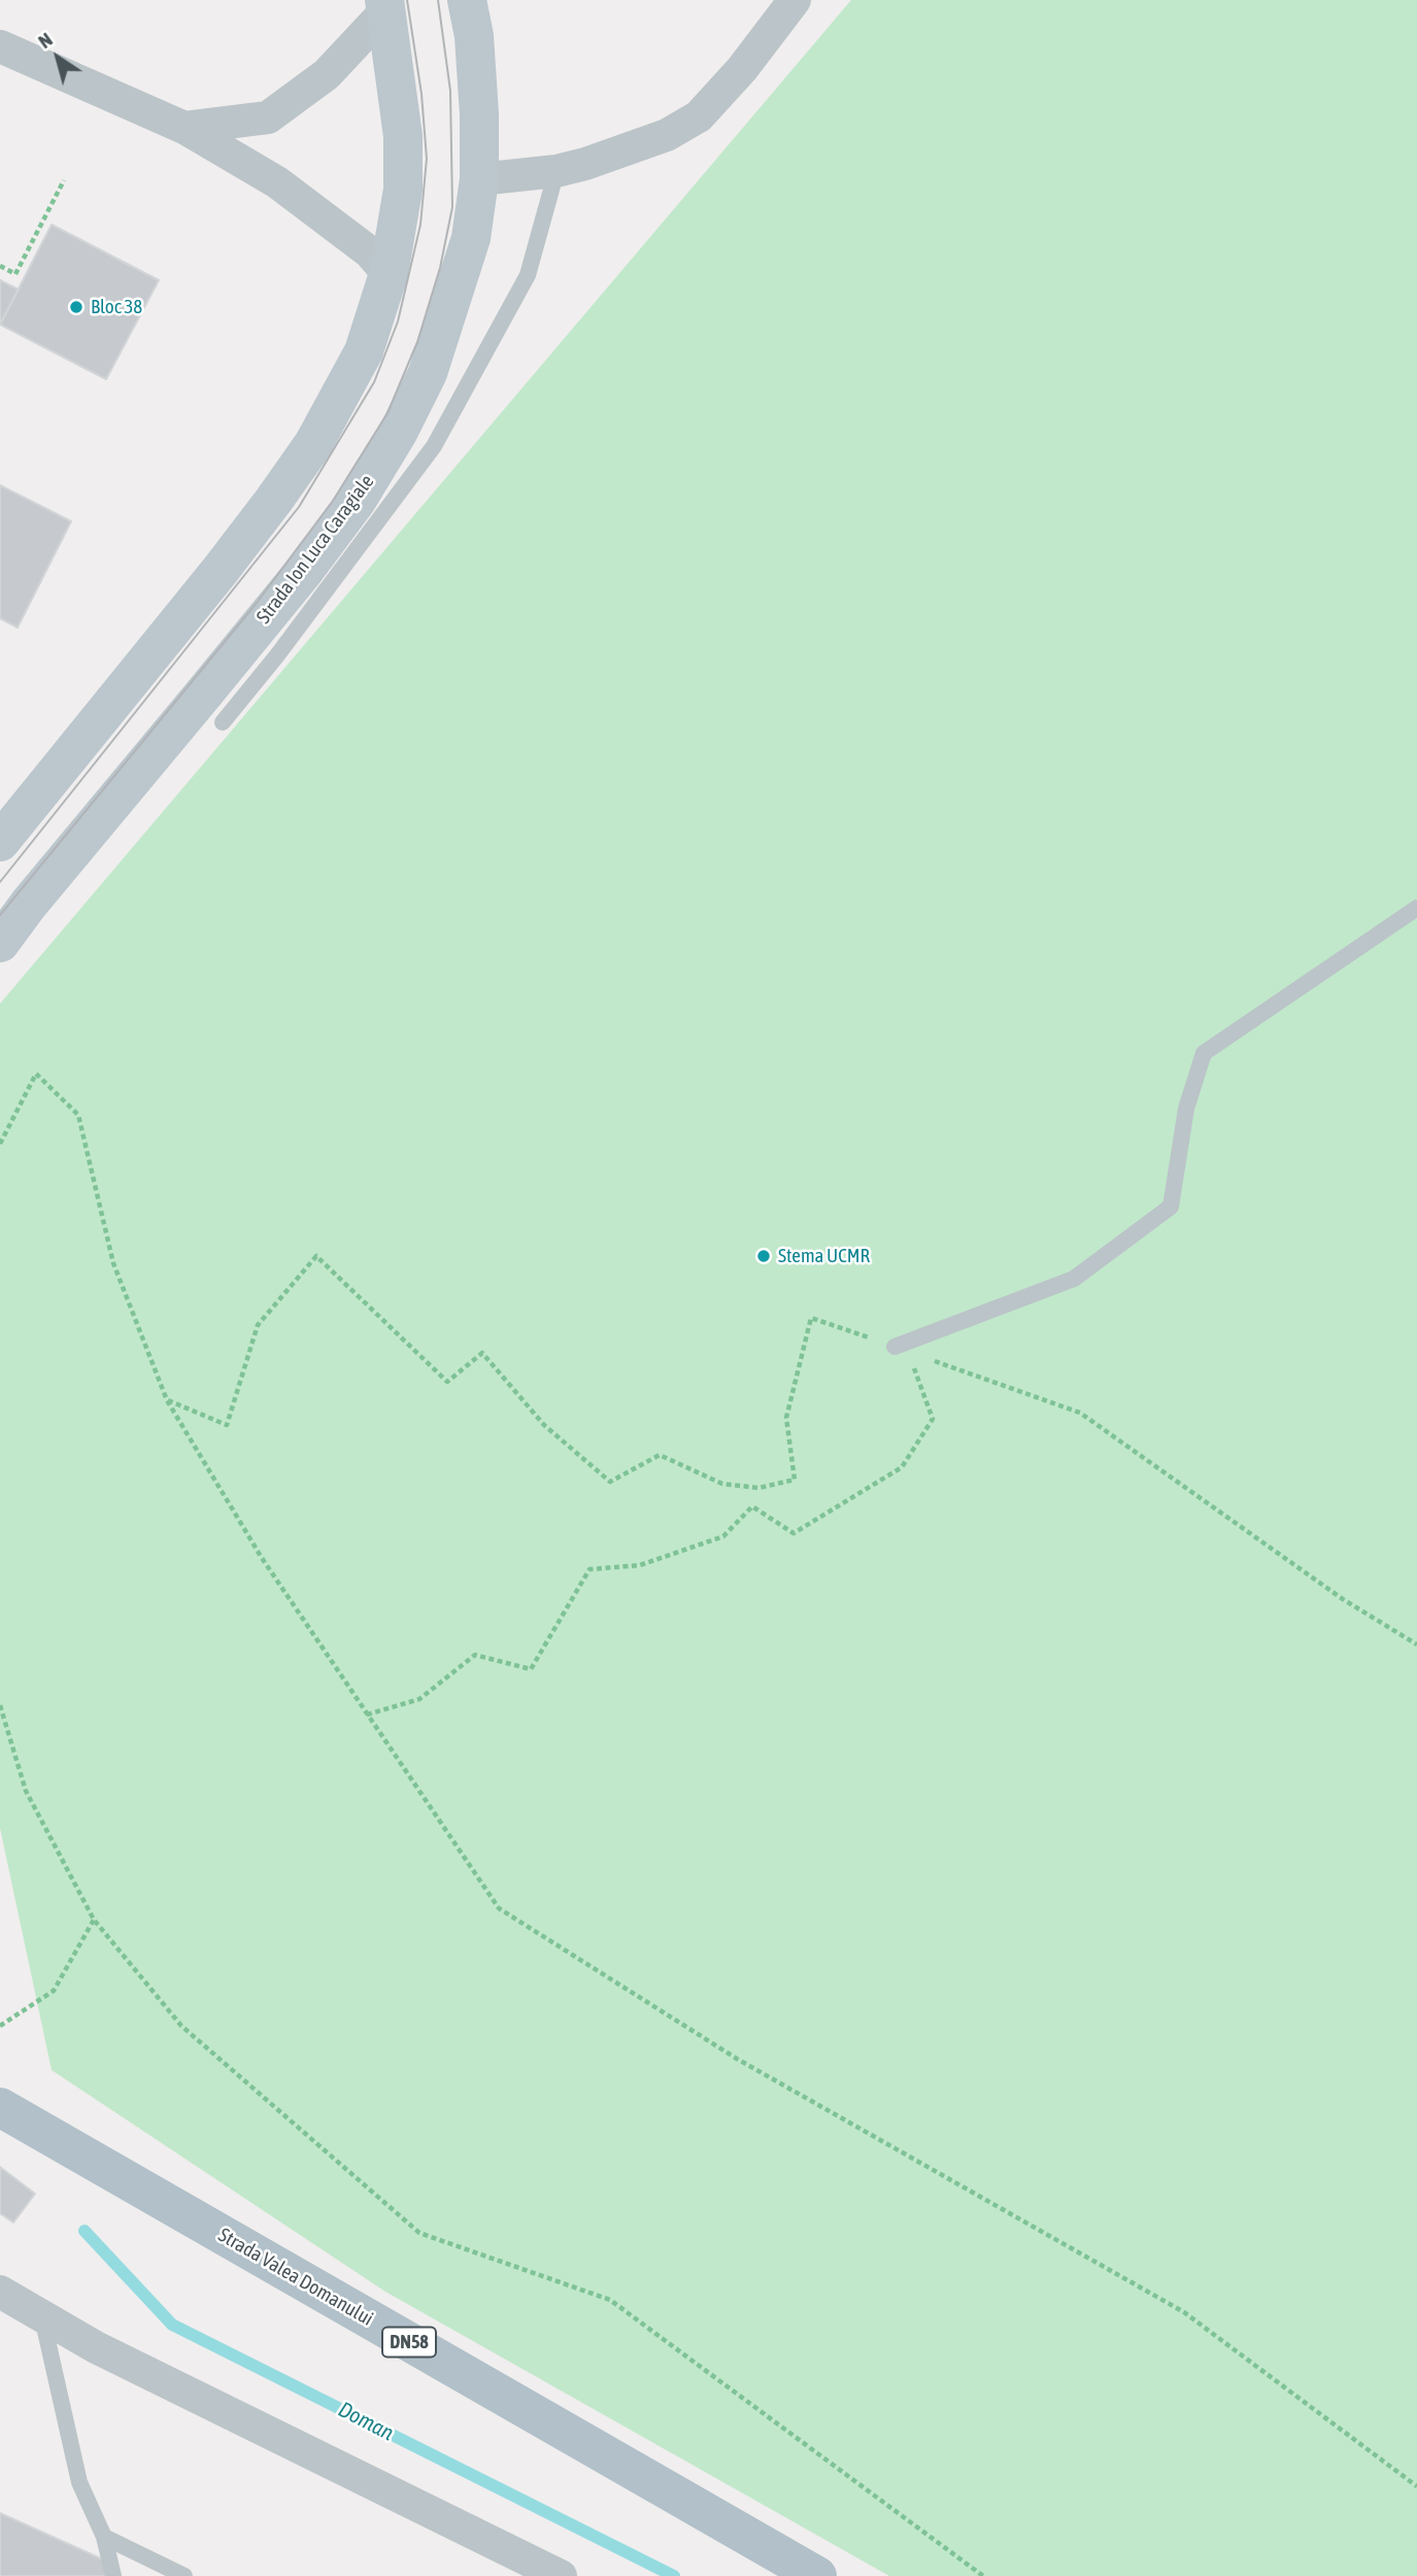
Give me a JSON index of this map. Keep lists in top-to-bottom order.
{
  "streets": {
    "main road": ["Strada Ion Luca Caragiale", "Strada Valea Domanului", "DN58"]
  },
  "water": ["Doman"],
  "places": ["Bloc 38", "Stema UCMR"],
  "north": "top left"
}
